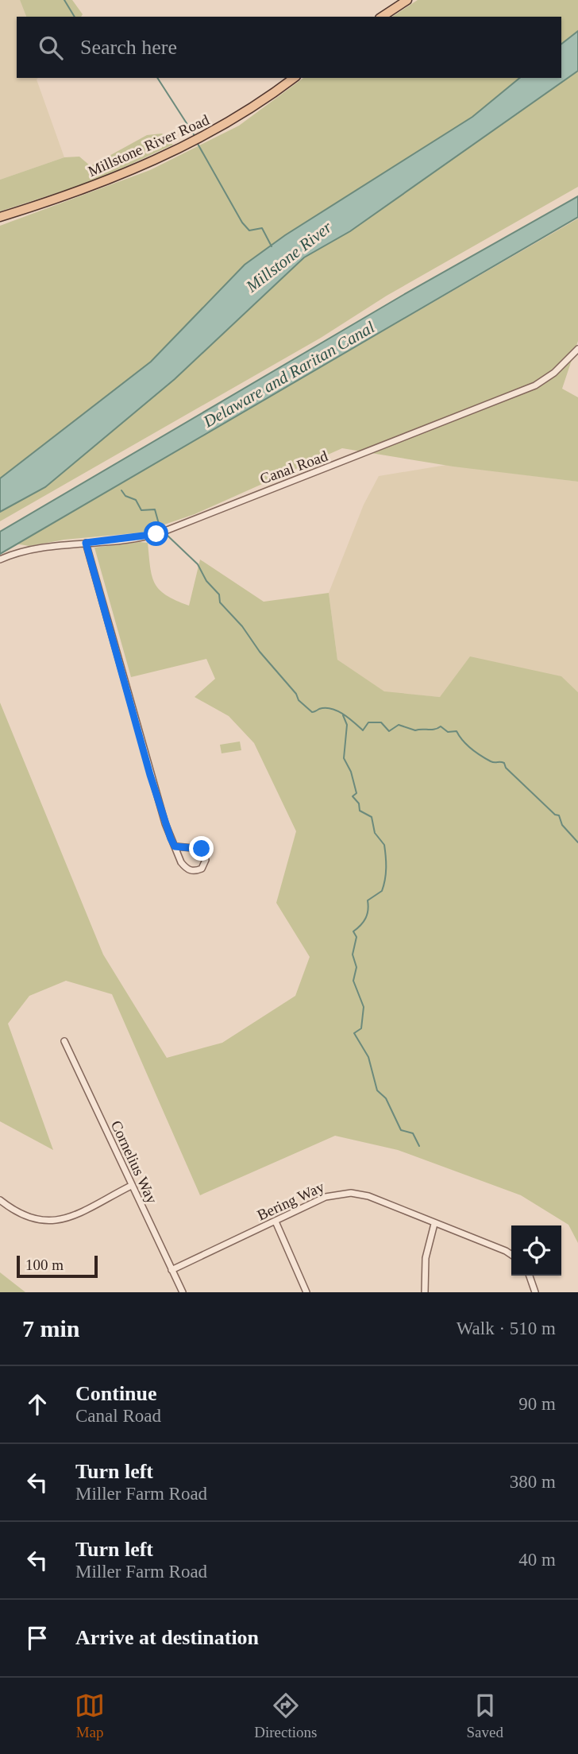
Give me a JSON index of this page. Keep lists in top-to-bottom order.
{
  "streets": {
    "main road": ["Millstone River Road"],
    "street": ["Canal Road", "Cornelius Way", "Bering Way"]
  },
  "crossings": [
    ["Cornelius Way", "Bering Way"]
  ],
  "water": ["Millstone River", "Delaware and Raritan Canal"],
  "scale_bar": "100 m",
  "page": {
    "search": "Search here",
    "scale": "100 m",
    "heading": ["7 min", "Walk · 510 m"],
    "list": [
      ["Continue", "Canal Road", "90 m"],
      ["Turn left", "Miller Farm Road", "380 m"],
      ["Turn left", "Miller Farm Road", "40 m"],
      "Arrive at destination"
    ],
    "nav": ["Map", "Directions", "Saved"]
  }
}
